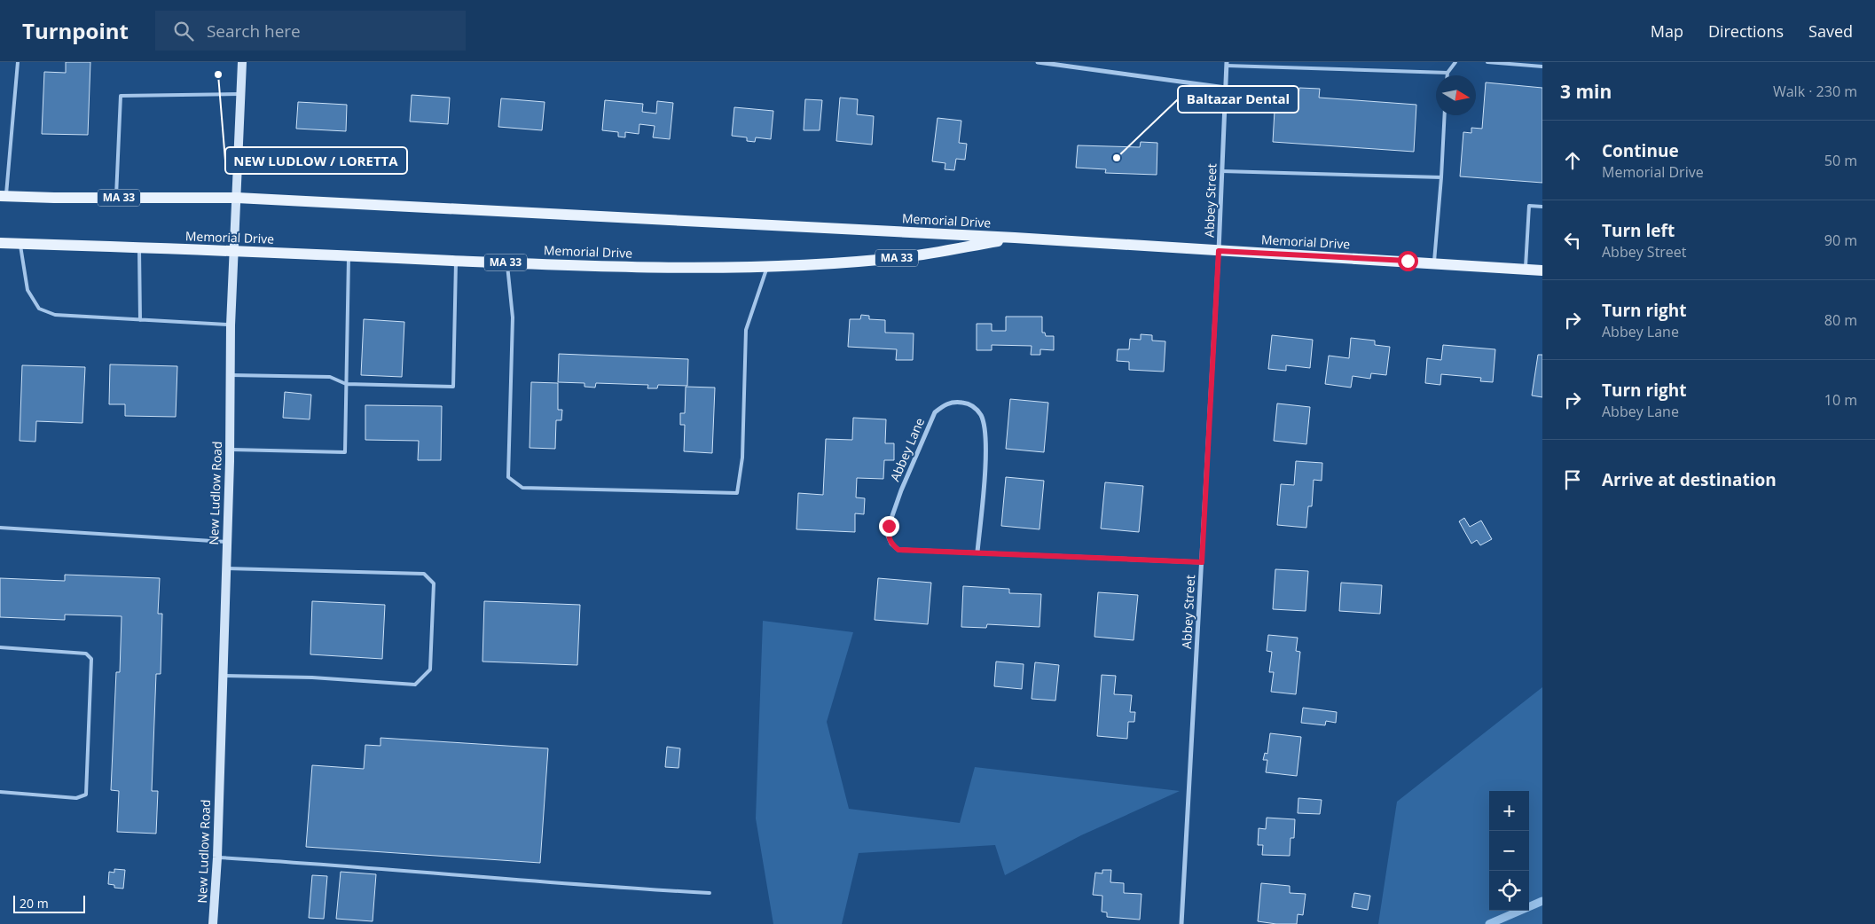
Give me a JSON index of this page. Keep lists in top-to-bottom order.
{
  "streets": {
    "main road": ["MA 33", "Memorial Drive", "New Ludlow Road"],
    "street": ["Abbey Street", "Abbey Lane"]
  },
  "crossings": [
    ["Abbey Street", "Memorial Drive"],
    ["Abbey Street", "Abbey Lane"],
    ["Memorial Drive", "New Ludlow Road"]
  ],
  "places": ["NEW LUDLOW / LORETTA", "Baltazar Dental"],
  "scale_bar": "20 m",
  "north": "right",
  "page": {
    "header": "Turnpoint",
    "search": "Search here",
    "nav": ["Map", "Directions", "Saved"],
    "heading": ["3 min", "Walk · 230 m"],
    "list": [
      ["Continue", "Memorial Drive", "50 m"],
      ["Turn left", "Abbey Street", "90 m"],
      ["Turn right", "Abbey Lane", "80 m"],
      ["Turn right", "Abbey Lane", "10 m"],
      "Arrive at destination"
    ],
    "map_buttons": ["+", "−"],
    "scale": "20 m"
  }
}
